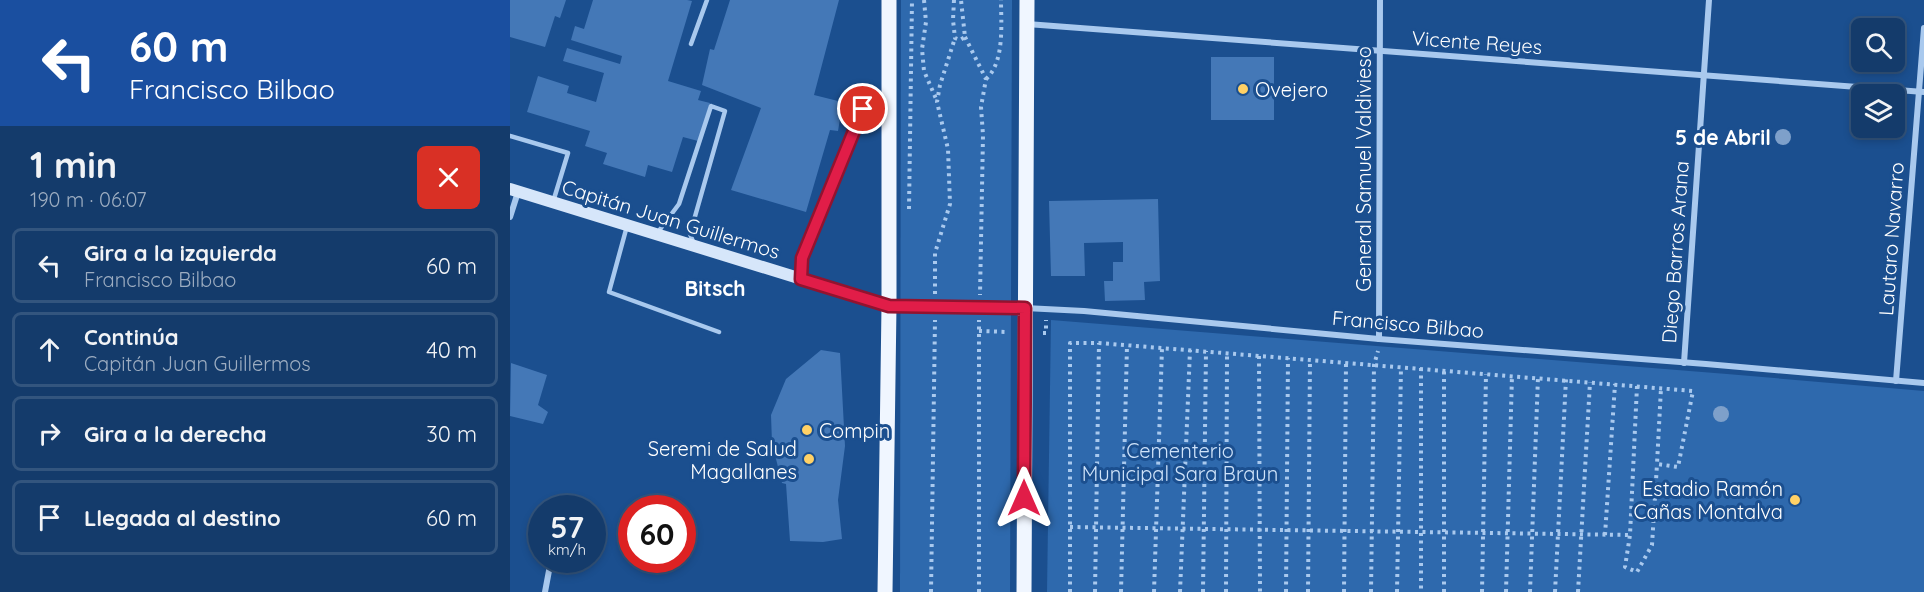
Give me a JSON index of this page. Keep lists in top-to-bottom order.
{
  "streets": {
    "street": [
      "Vicente Reyes",
      "General Samuel Valdivieso",
      "Capitán Juan Guillermos",
      "Lautaro Navarro",
      "Diego Barros Arana",
      "Francisco Bilbao"
    ]
  },
  "crossings": [
    ["Vicente Reyes", "General Samuel Valdivieso"],
    ["Vicente Reyes", "Lautaro Navarro"],
    ["Vicente Reyes", "Diego Barros Arana"],
    ["General Samuel Valdivieso", "Francisco Bilbao"],
    ["Capitán Juan Guillermos", "Francisco Bilbao"],
    ["Lautaro Navarro", "Francisco Bilbao"],
    ["Diego Barros Arana", "Francisco Bilbao"]
  ],
  "districts": ["5 de Abril", "Bitsch"],
  "parks": ["Cementerio Municipal Sara Braun"],
  "places": [
    "Ovejero",
    "Compin",
    "Seremi de Salud Magallanes",
    "Estadio Ramón Cañas Montalva"
  ],
  "page": {
    "turn": ["60 m", "Francisco Bilbao"],
    "heading": ["1 min", "190 m · 06:07"],
    "list": [
      {
        "name": "Gira a la izquierda",
        "note": "Francisco Bilbao",
        "value": "60 m"
      },
      {
        "name": "Continúa",
        "note": "Capitán Juan Guillermos",
        "value": "40 m"
      },
      {
        "name": "Gira a la derecha",
        "value": "30 m"
      },
      {
        "name": "Llegada al destino",
        "value": "60 m"
      }
    ],
    "speed": "57 km/h",
    "limit": "60"
  }
}
